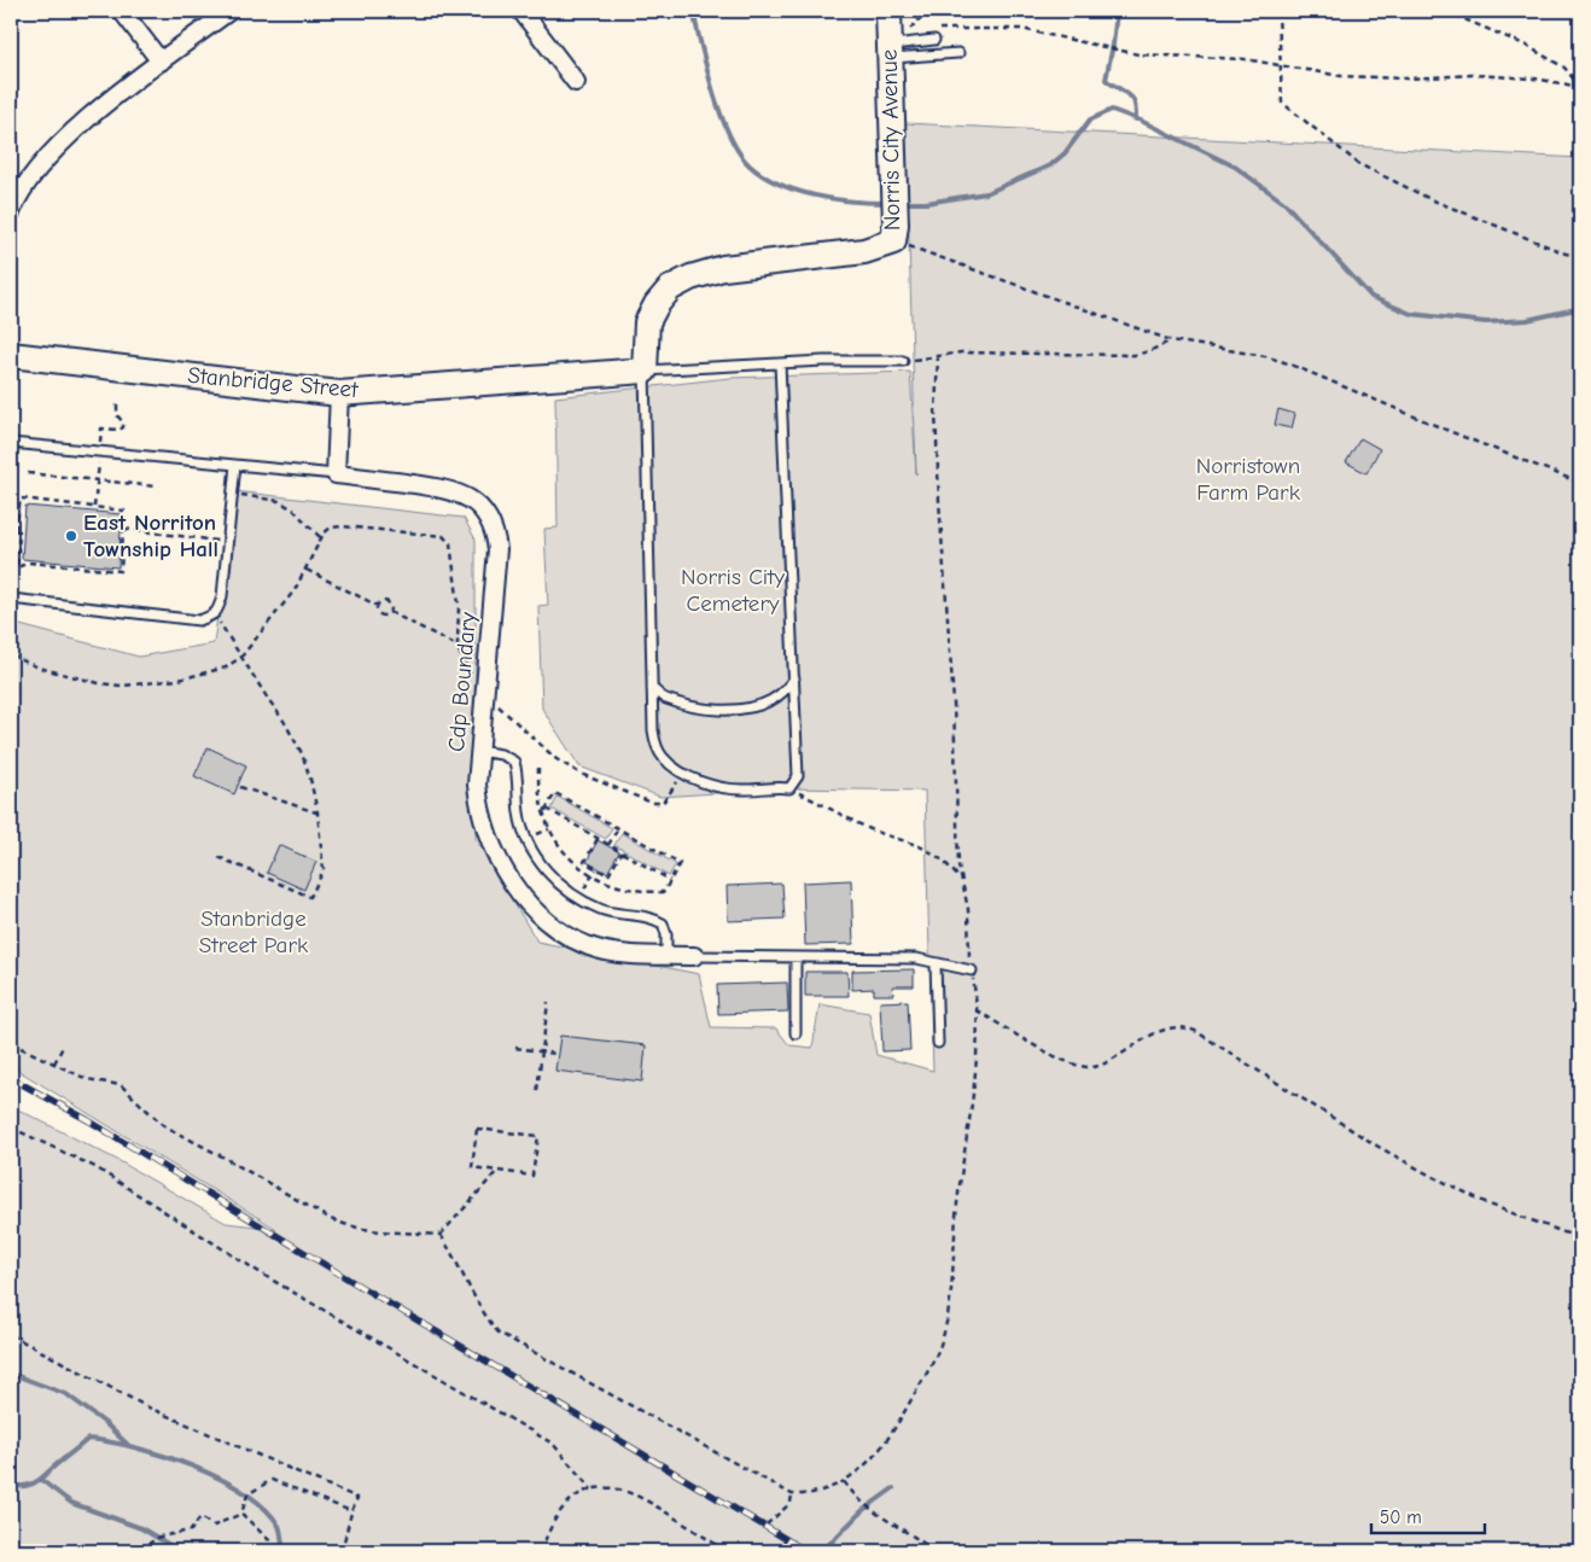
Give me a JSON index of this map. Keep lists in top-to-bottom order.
{
  "streets": {
    "street": ["Norris City Avenue", "Stanbridge Street", "Cdp Boundary"]
  },
  "crossings": [
    ["Norris City Avenue", "Stanbridge Street"]
  ],
  "parks": ["Norristown Farm Park", "Norris City Cemetery", "Stanbridge Street Park"],
  "places": ["East Norriton Township Hall"],
  "scale_bar": "50 m"
}
